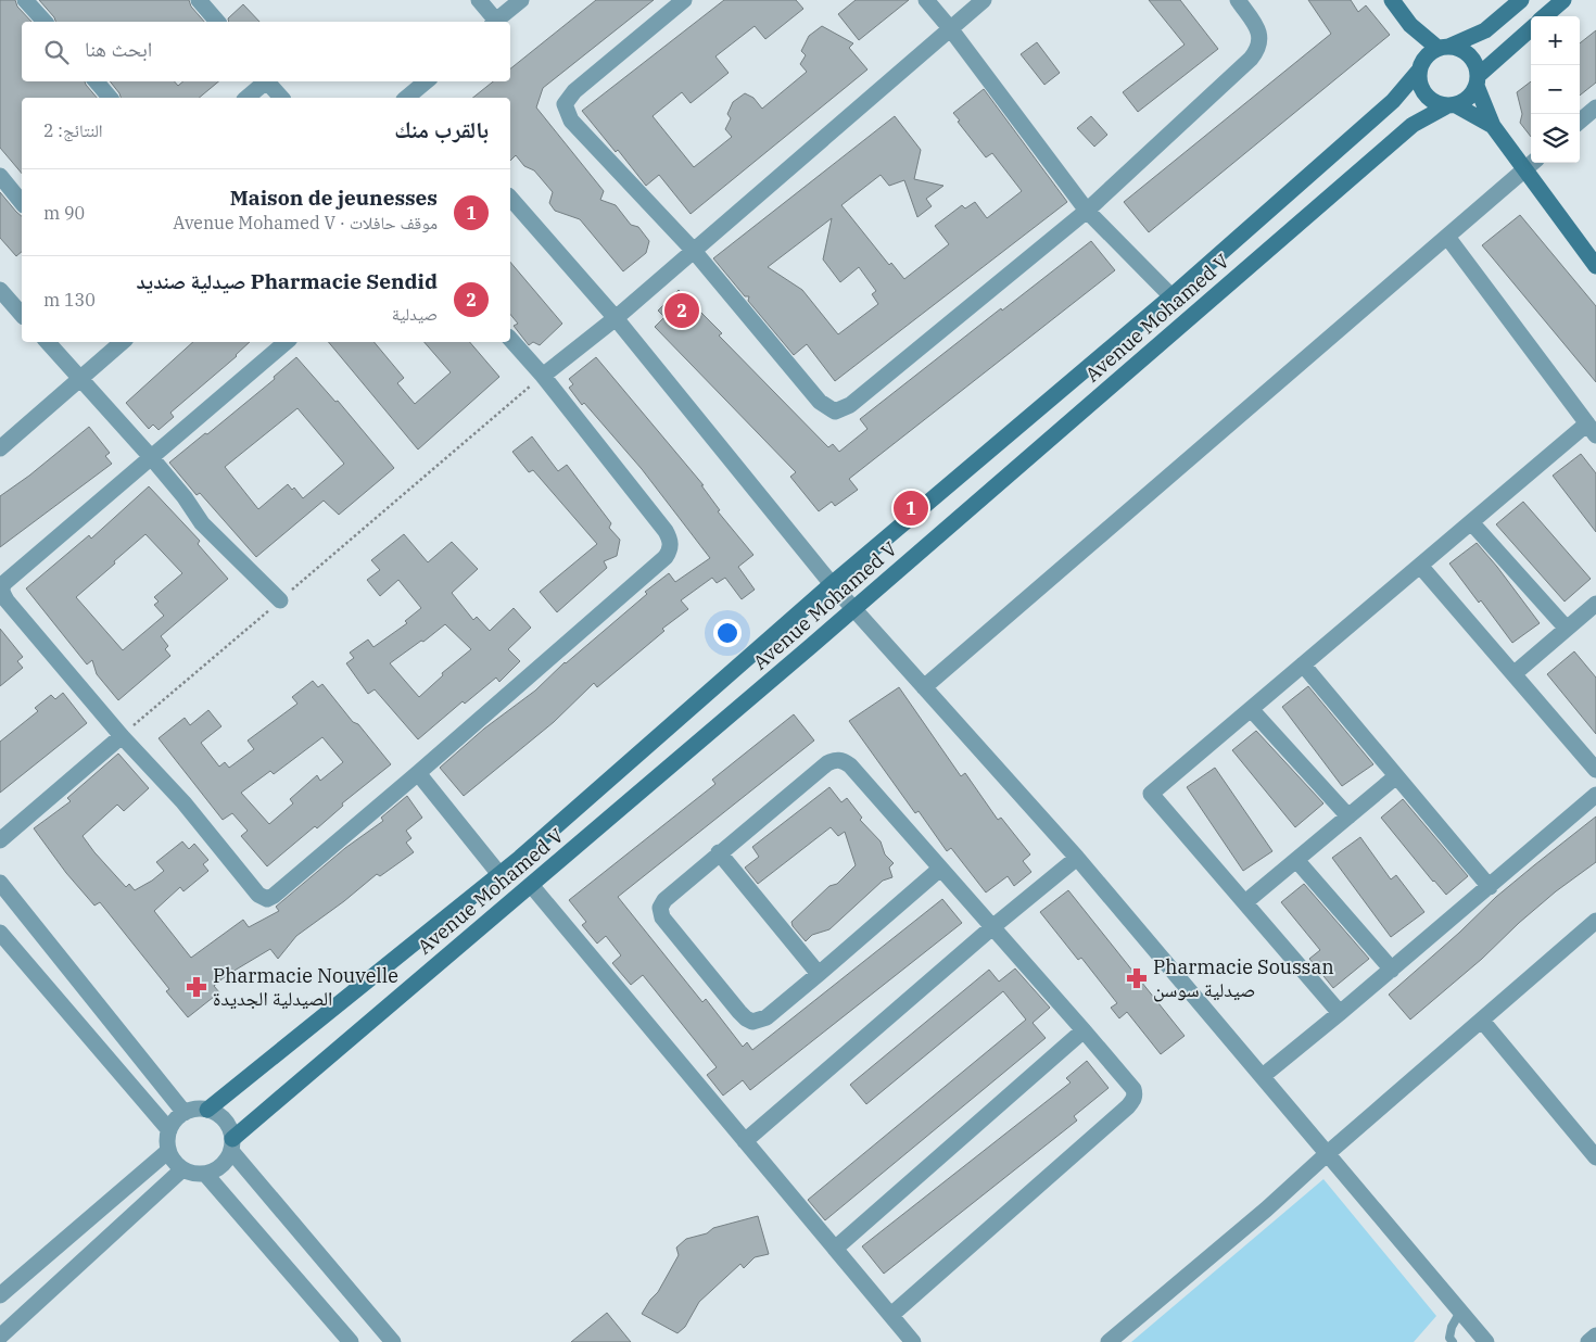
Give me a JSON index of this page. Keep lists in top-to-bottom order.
{
  "streets": {
    "street": ["Avenue Mohamed V"]
  },
  "places": {
    "pharmacy": ["Pharmacie Soussan صيدلية سوسن", "Pharmacie Nouvelle الصيدلية الجديدة"]
  },
  "page": {
    "map_buttons": ["+", "−"],
    "search": "ابحث هنا",
    "heading": ["بالقرب منك", "النتائج: 2"],
    "list": [
      {
        "mark": "1",
        "name": "Maison de jeunesses",
        "note": "موقف حافلات · Avenue Mohamed V",
        "value": "90 m"
      },
      {
        "mark": "2",
        "name": "Pharmacie Sendid صيدلية صنديد",
        "note": "صيدلية",
        "value": "130 m"
      }
    ],
    "pins": ["2", "1"]
  }
}
